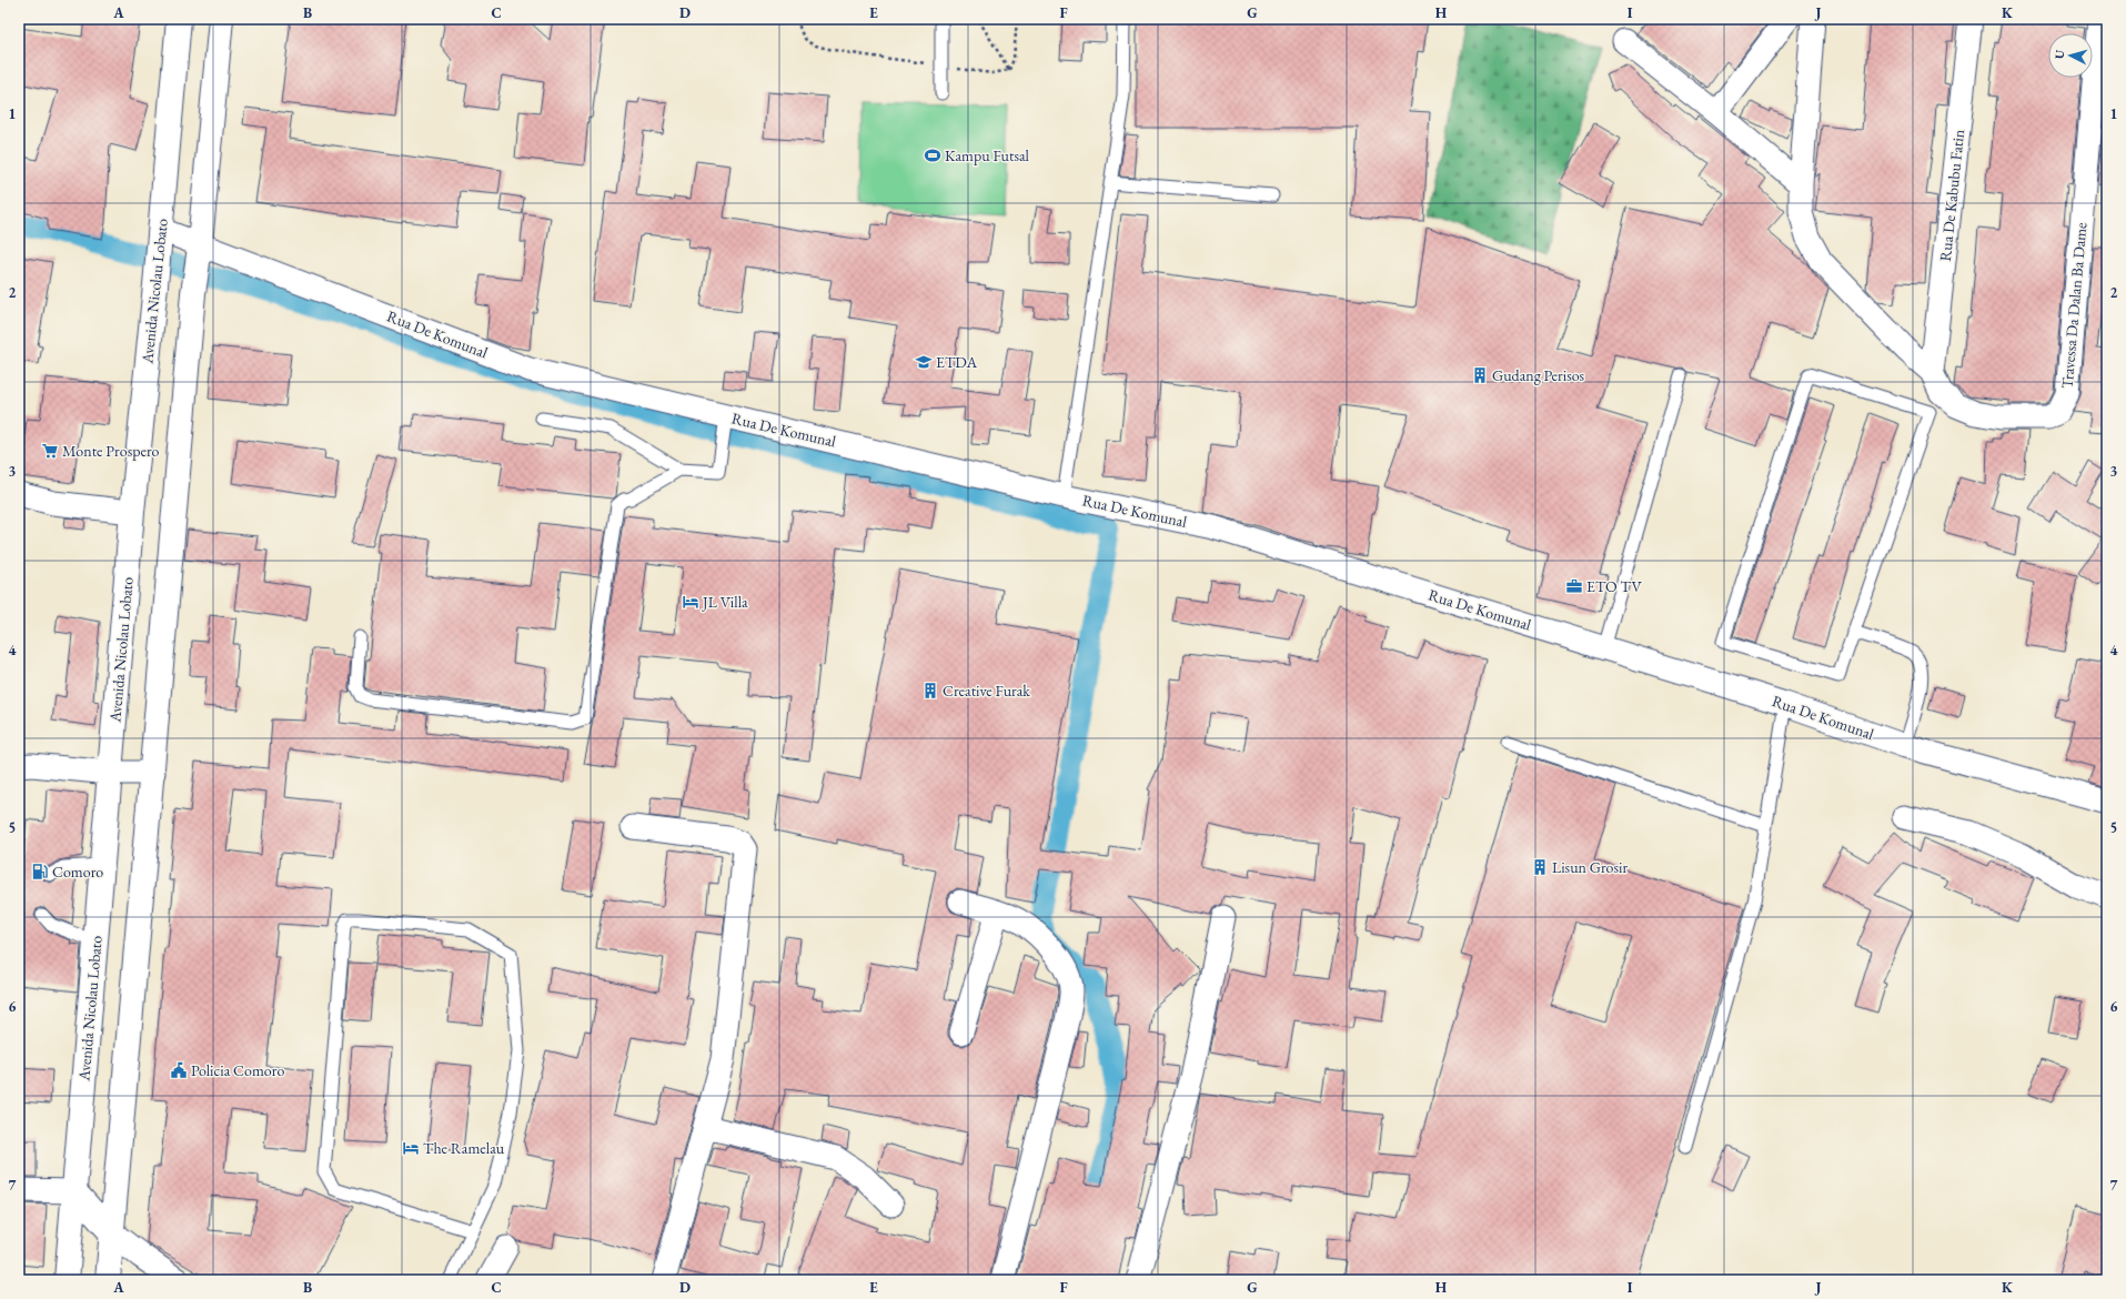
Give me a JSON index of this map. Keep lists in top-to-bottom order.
{
  "streets": {
    "main road": ["Avenida Nicolau Lobato"],
    "street": ["Rua De Kabubu Fatin", "Travessa Da Dalan Ba Dame", "Rua De Komunal"]
  },
  "crossings": [
    ["Rua De Kabubu Fatin", "Travessa Da Dalan Ba Dame"],
    ["Avenida Nicolau Lobato", "Rua De Komunal"]
  ],
  "places": {
    "sports": ["Kampu Futsal"],
    "school or university": ["ETDA"],
    "building": ["Gudang Perisos", "Creative Furak", "Lisun Grosir"],
    "supermarket": ["Monte Prospero"],
    "office": ["ETO TV"],
    "hotel": ["JL Villa", "The Ramelau"],
    "fuel station": ["Comoro"],
    "public building": ["Policia Comoro"]
  },
  "north": "left",
  "grid": {
    "columns": [
      "A",
      "B",
      "C",
      "D",
      "E",
      "F",
      "G",
      "H",
      "I",
      "J",
      "K"
    ],
    "rows": [
      "1",
      "2",
      "3",
      "4",
      "5",
      "6",
      "7"
    ]
  }
}
